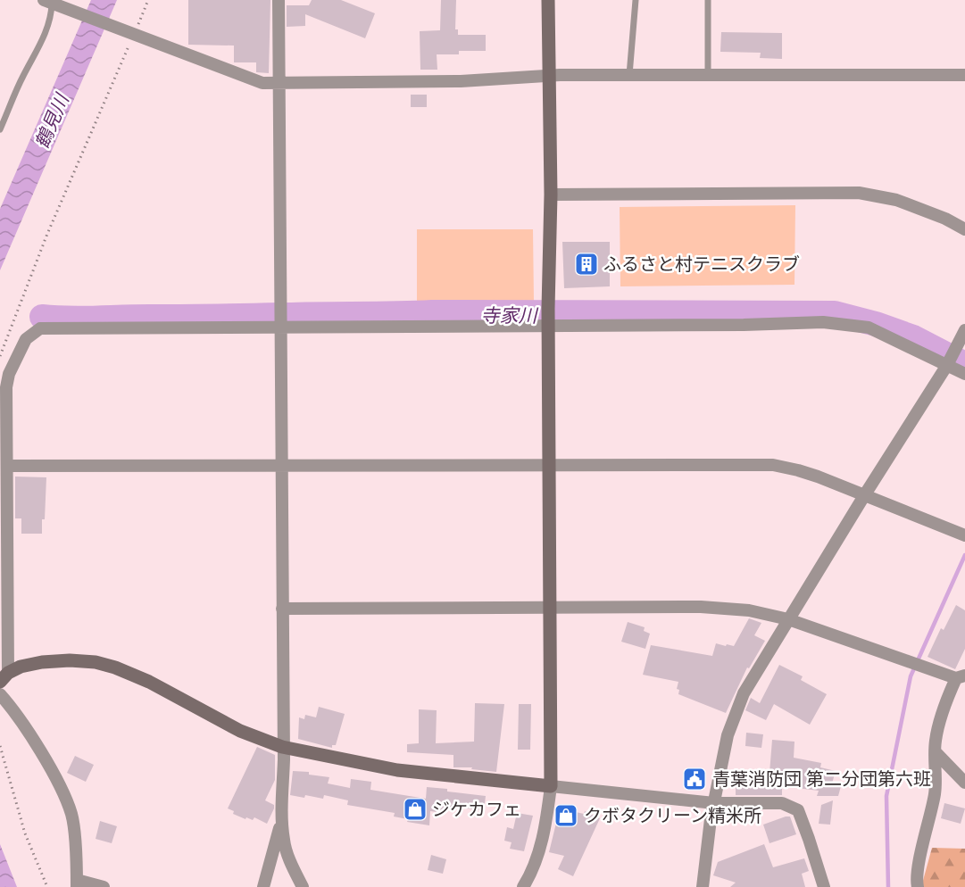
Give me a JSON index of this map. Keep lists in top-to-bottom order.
{
  "water": ["鶴見川", "寺家川"],
  "places": {
    "building": ["ふるさと村テニスクラブ"],
    "public building": ["青葉消防団 第二分団第六班"],
    "shop": ["ジケカフェ", "クボタクリーン精米所"]
  }
}
